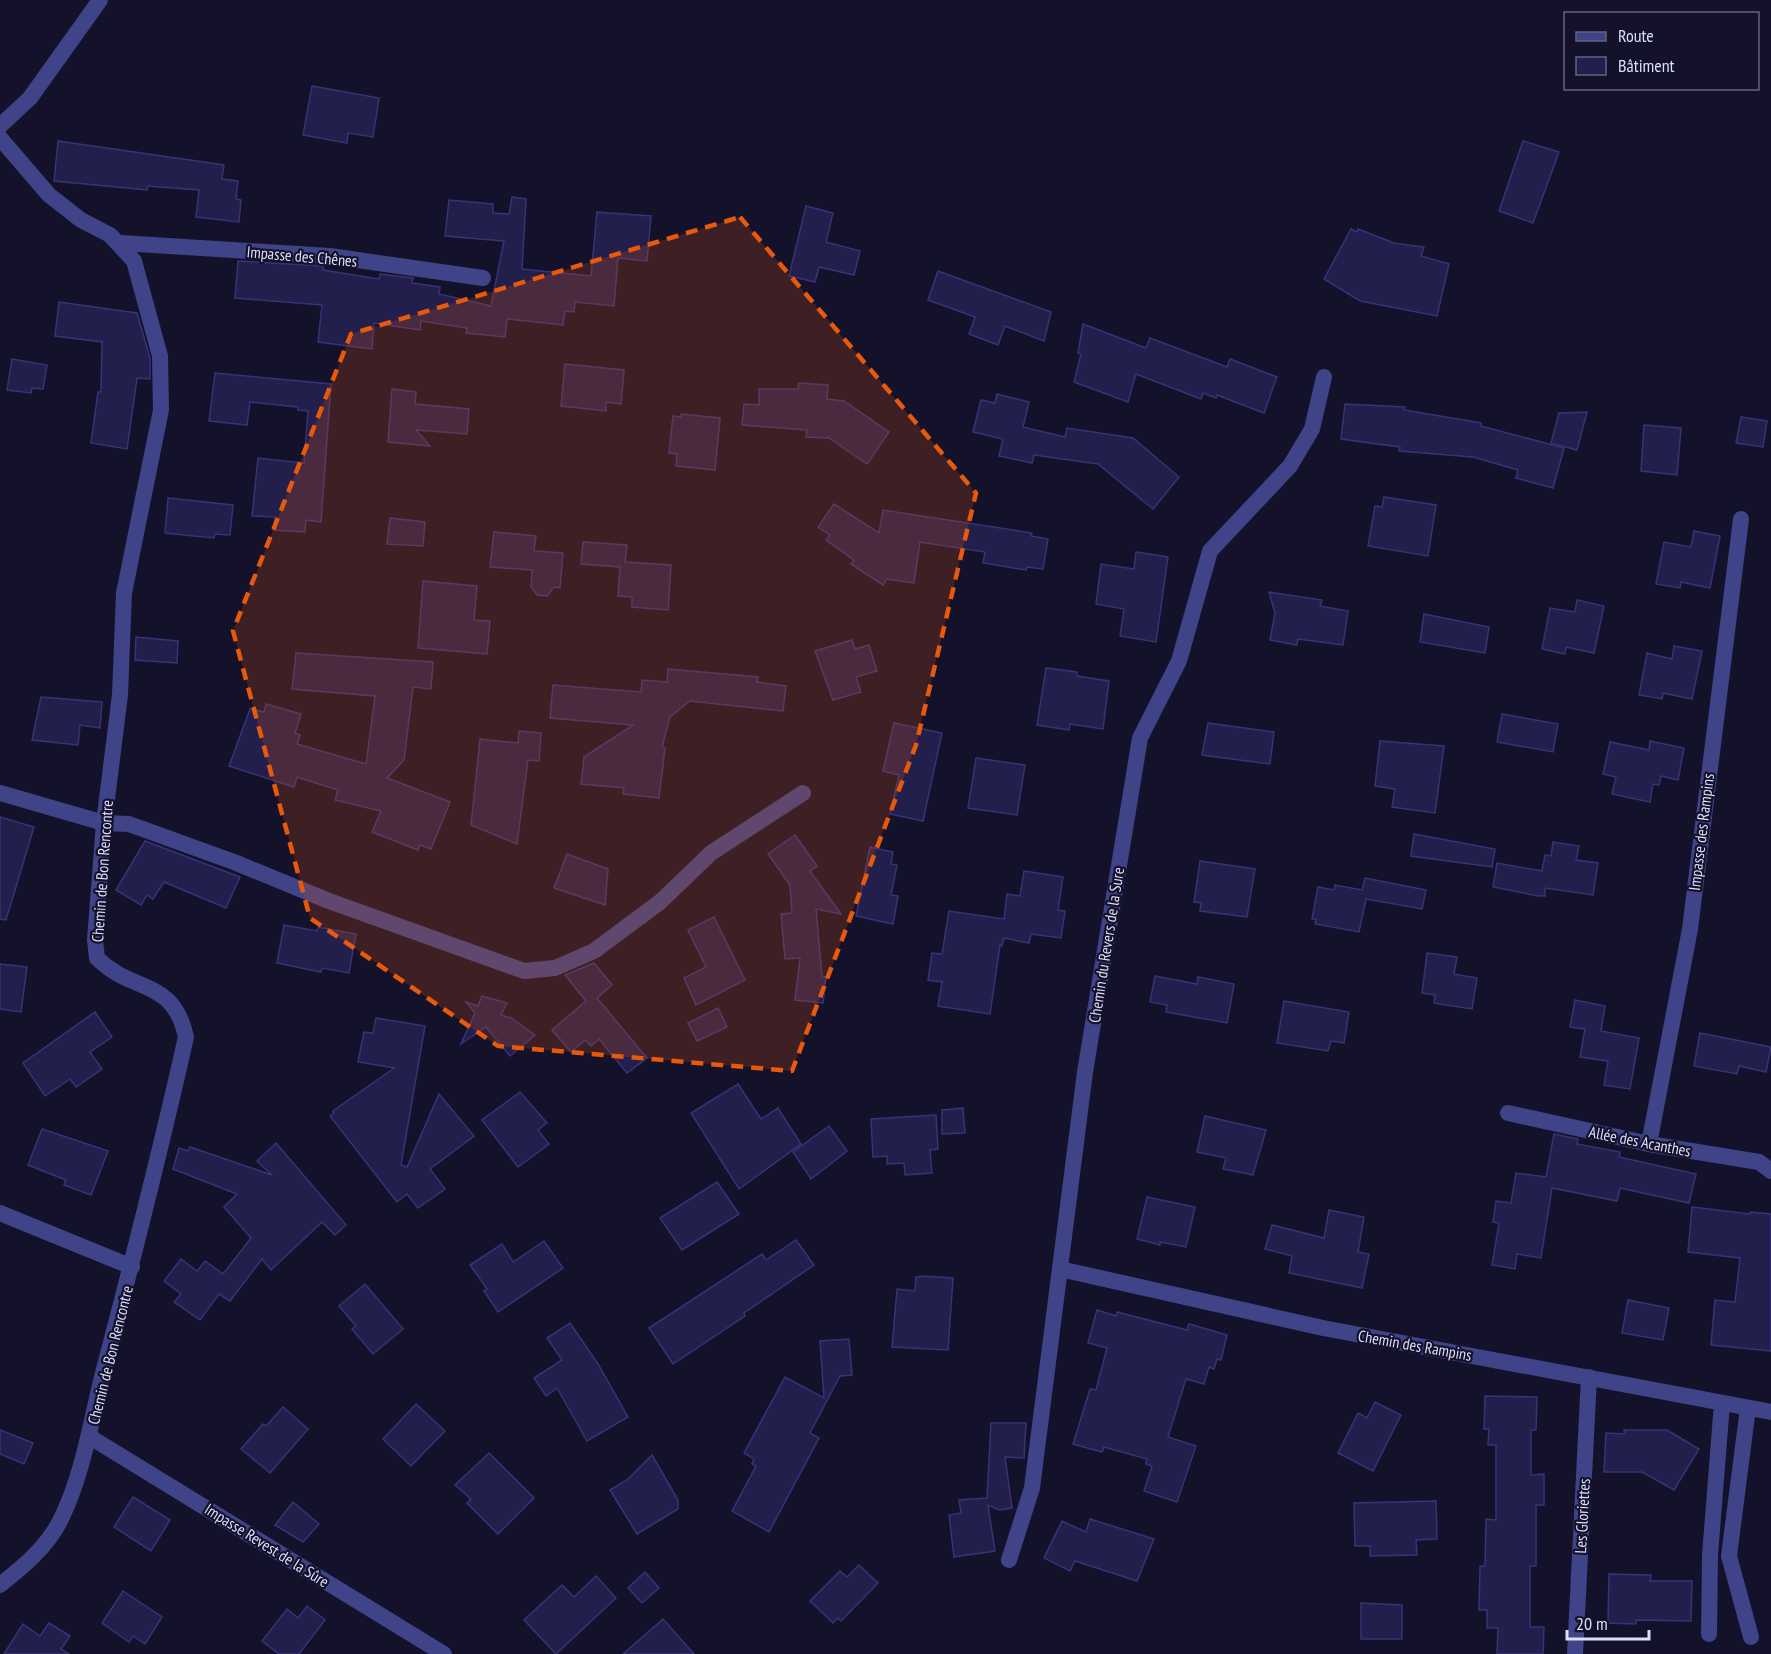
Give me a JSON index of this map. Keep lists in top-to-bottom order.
{
  "streets": {
    "street": [
      "Impasse des Chênes",
      "Impasse des Rampins",
      "Chemin de Bon Rencontre",
      "Chemin du Revers de la Sure",
      "Allée des Acanthes",
      "Chemin des Rampins",
      "Les Gloriettes",
      "Impasse Revest de la Sûre"
    ]
  },
  "crossings": [
    ["Impasse des Chênes", "Chemin de Bon Rencontre"],
    ["Impasse des Rampins", "Allée des Acanthes"],
    ["Chemin de Bon Rencontre", "Impasse Revest de la Sûre"],
    ["Chemin du Revers de la Sure", "Chemin des Rampins"],
    ["Chemin des Rampins", "Les Gloriettes"]
  ],
  "legend": ["Route", "Bâtiment"],
  "scale_bar": "20 m"
}
